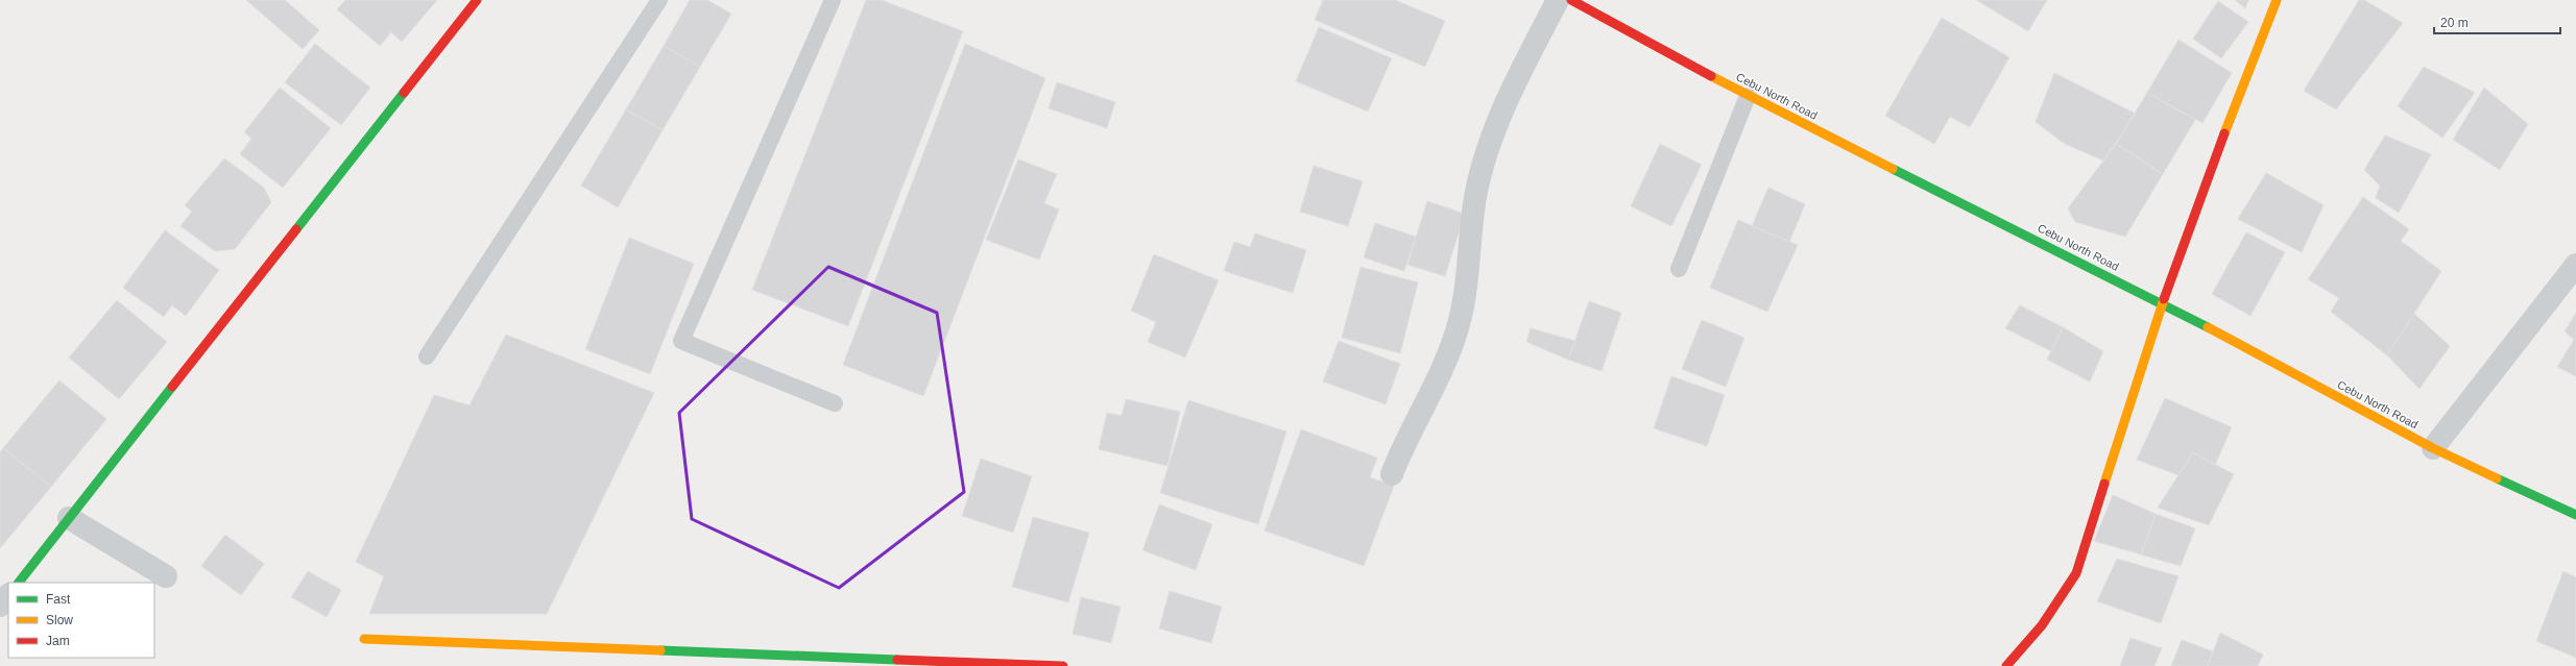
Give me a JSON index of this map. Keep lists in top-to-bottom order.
{
  "streets": {
    "street": ["Cebu North Road"]
  },
  "legend": ["Fast", "Slow", "Jam"],
  "scale_bar": "20 m"
}
